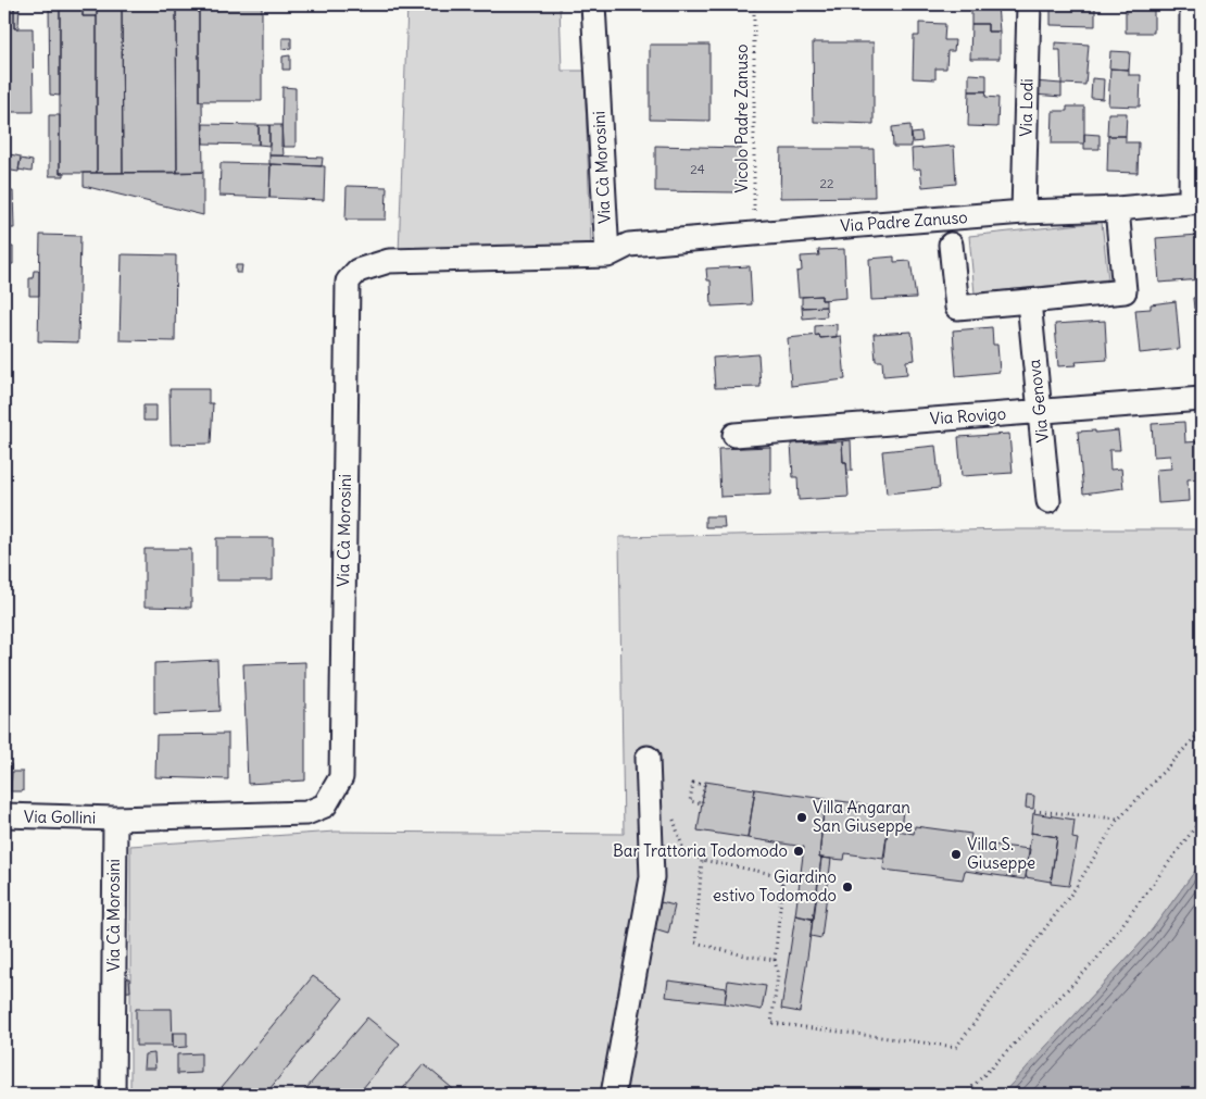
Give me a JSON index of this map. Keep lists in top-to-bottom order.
{
  "streets": {
    "street": [
      "Via Lodi",
      "Via Cà Morosini",
      "Via Padre Zanuso",
      "Via Genova",
      "Via Rovigo",
      "Via Gollini"
    ],
    "path": ["Vicolo Padre Zanuso"]
  },
  "crossings": [
    ["Via Lodi", "Via Padre Zanuso"],
    ["Vicolo Padre Zanuso", "Via Padre Zanuso"],
    ["Via Cà Morosini", "Via Padre Zanuso"],
    ["Via Cà Morosini", "Via Gollini"],
    ["Via Genova", "Via Rovigo"]
  ],
  "places": [
    "Villa Angaran San Giuseppe",
    "Bar Trattoria Todomodo",
    "Villa S. Giuseppe",
    "Giardino estivo Todomodo"
  ],
  "house_numbers": ["24", "22"]
}
